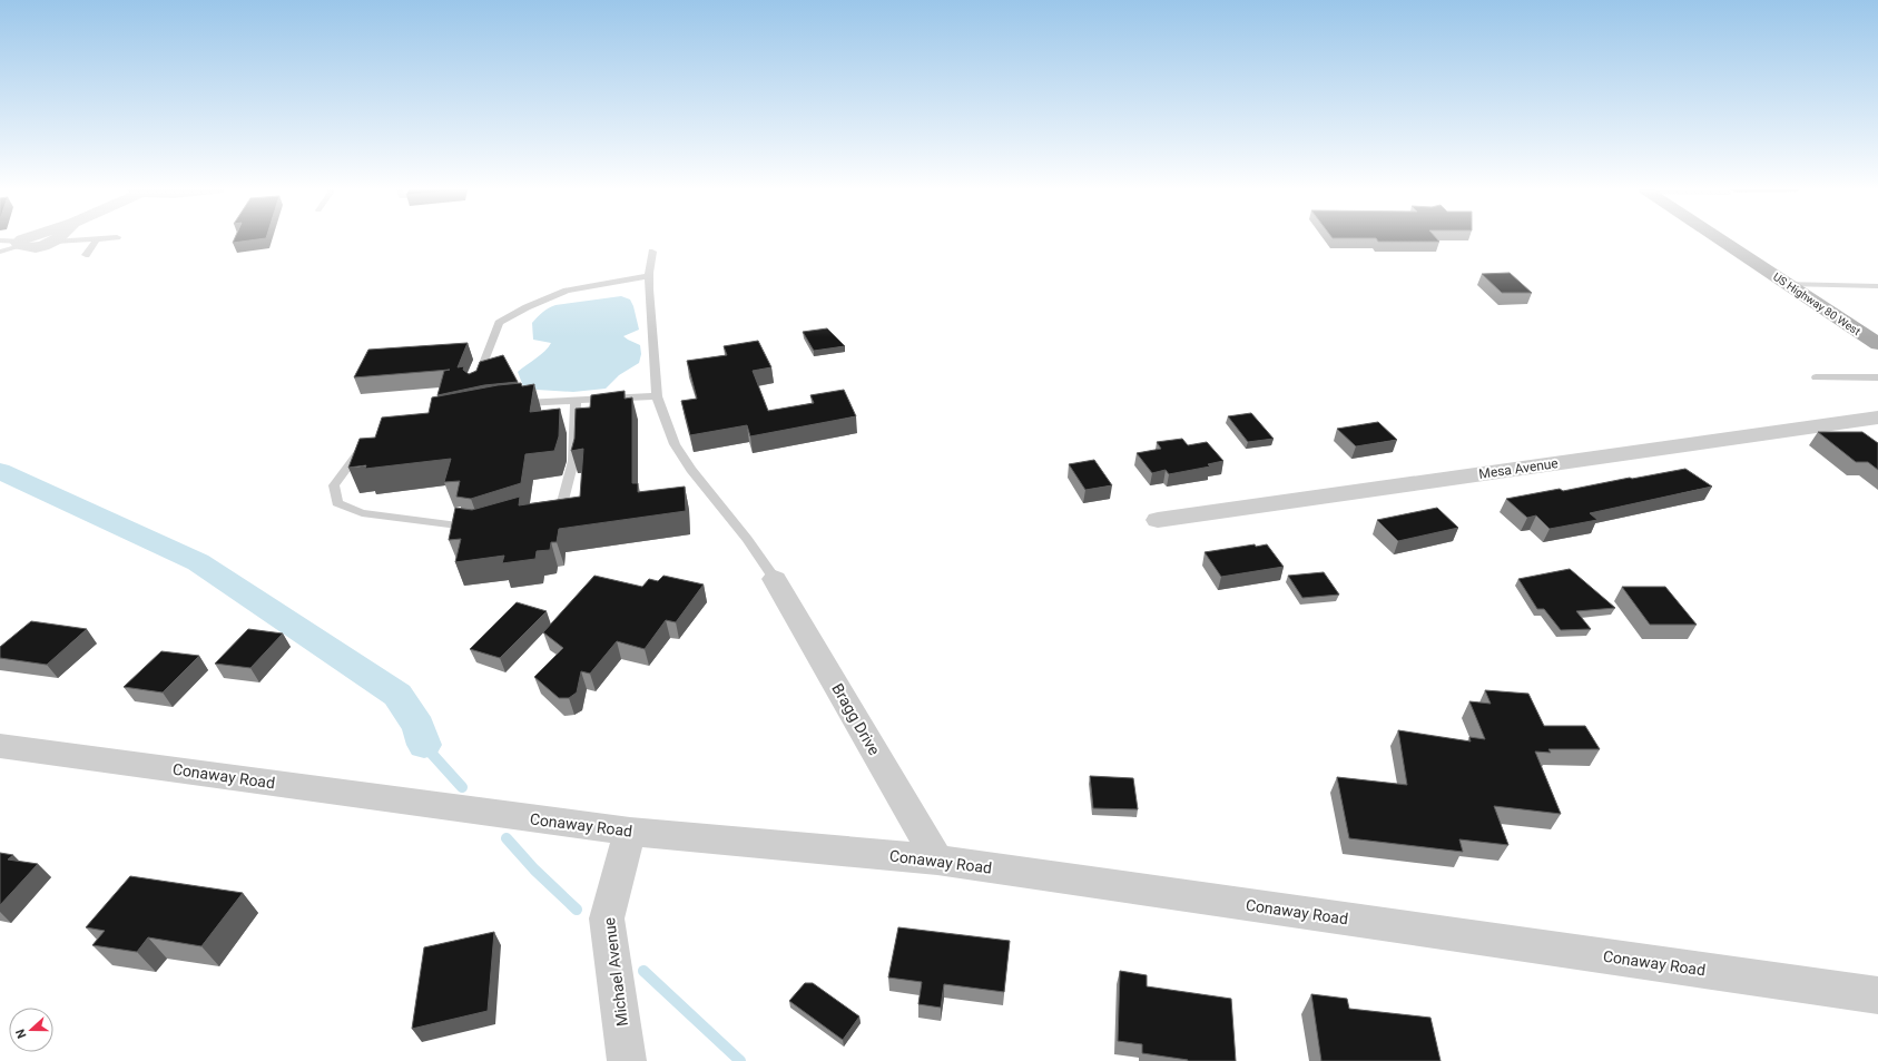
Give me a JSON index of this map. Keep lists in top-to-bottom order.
{
  "streets": {
    "main road": ["US Highway 80 West"],
    "street": [
      "Mesa Avenue",
      "Bragg Drive",
      "Conaway Road",
      "Michael Avenue"
    ]
  },
  "crossings": [
    ["Bragg Drive", "Conaway Road"],
    ["Conaway Road", "Michael Avenue"]
  ],
  "north": "left"
}
